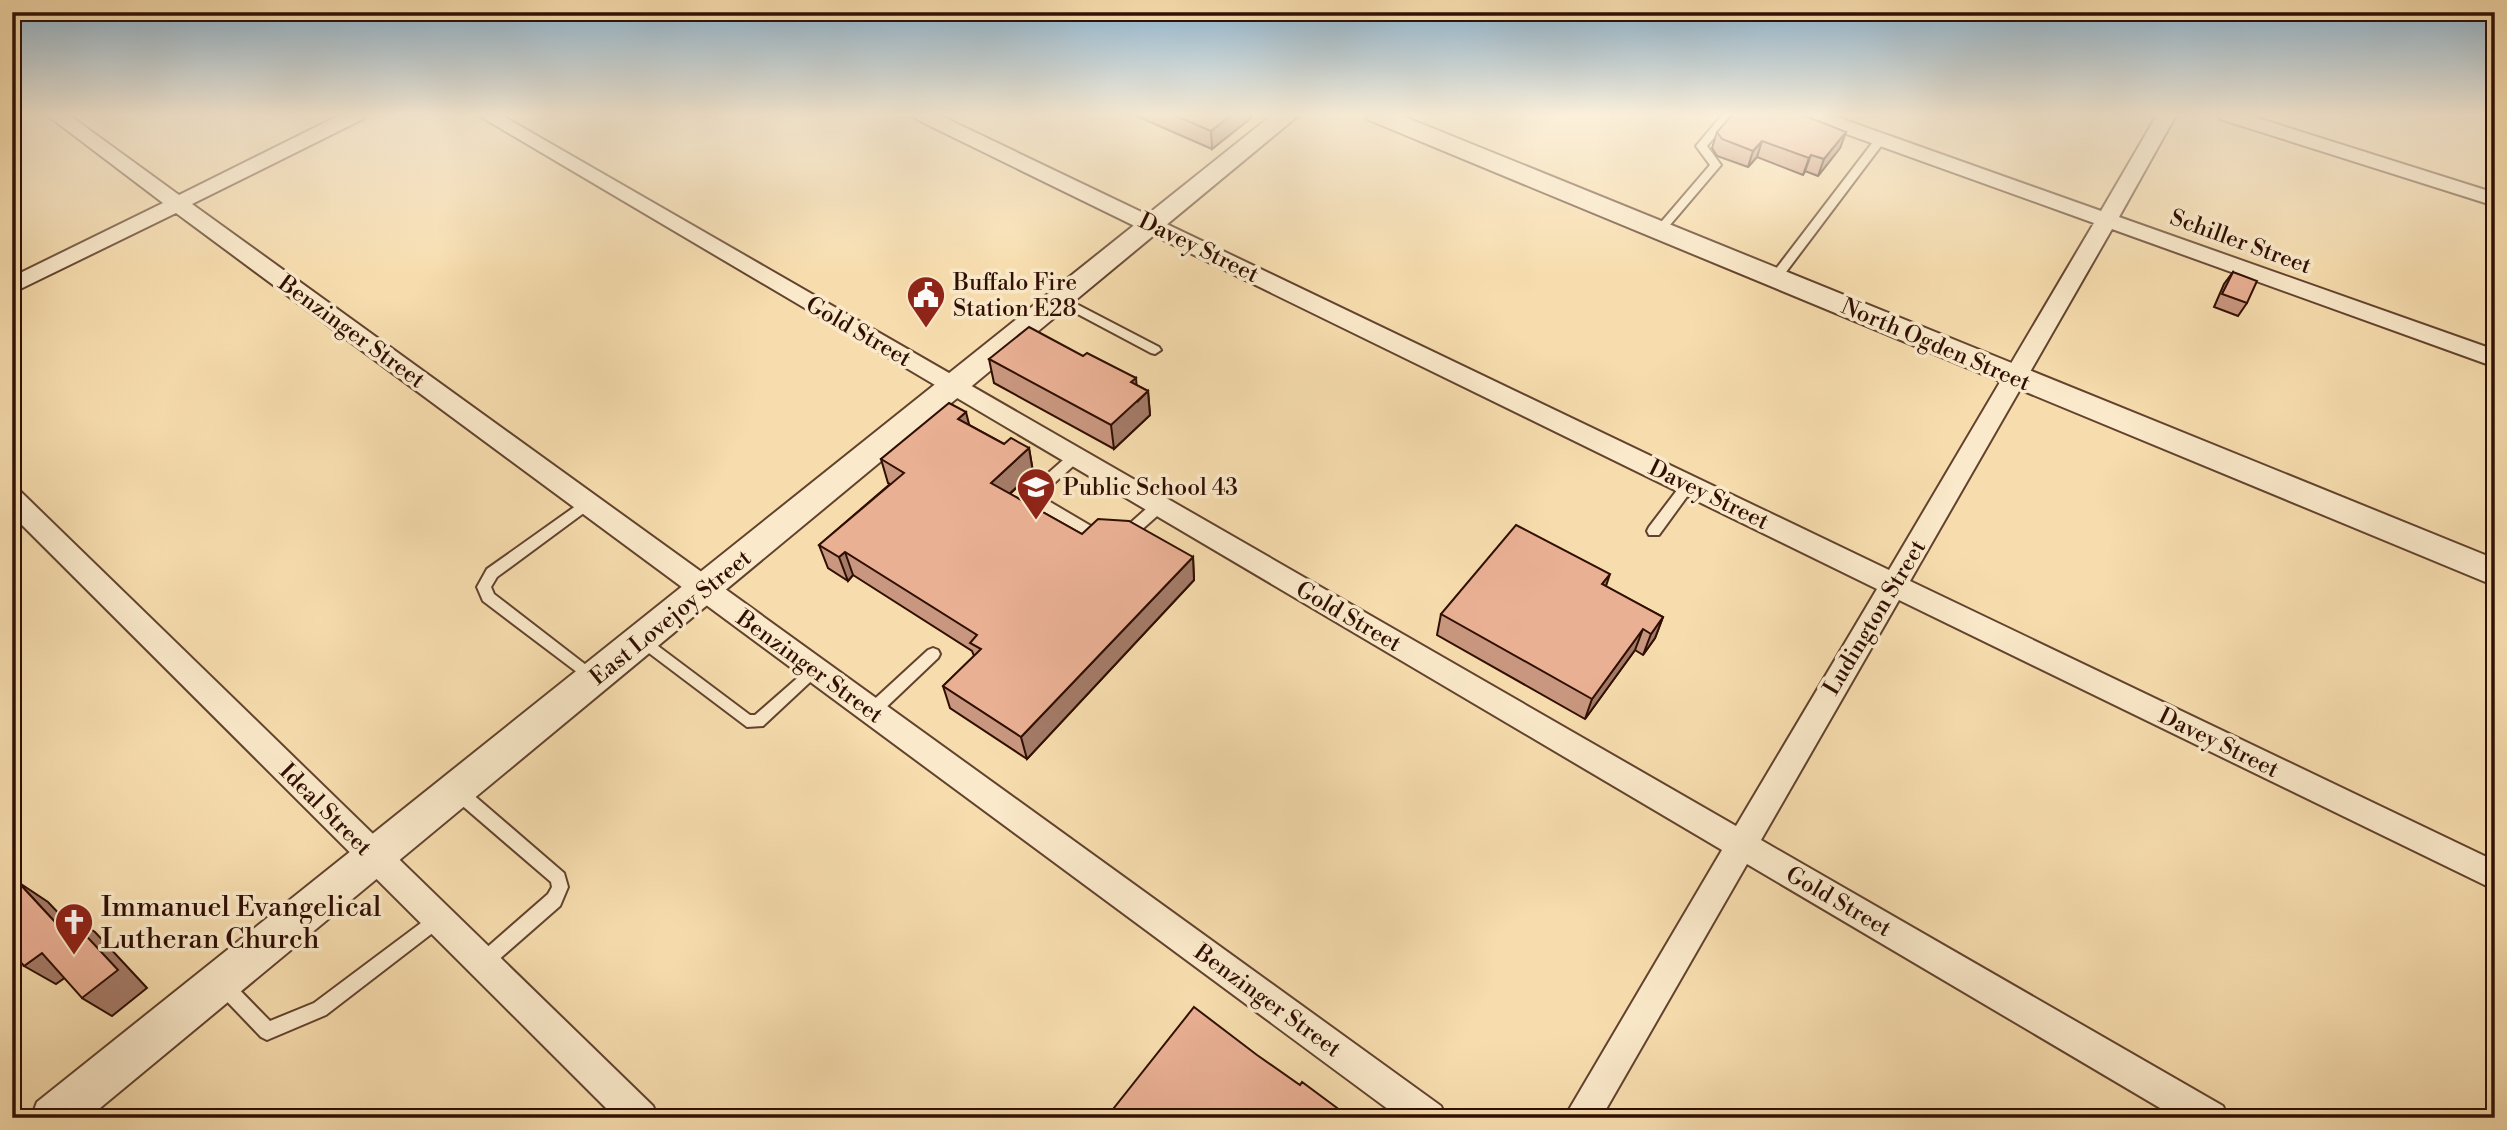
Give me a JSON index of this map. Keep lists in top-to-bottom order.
{
  "streets": {
    "street": [
      "Schiller Street",
      "Davey Street",
      "Benzinger Street",
      "Gold Street",
      "North Ogden Street",
      "East Lovejoy Street",
      "Ludington Street",
      "Ideal Street"
    ]
  },
  "crossings": [
    ["Schiller Street", "Ludington Street"],
    ["Davey Street", "East Lovejoy Street"],
    ["Davey Street", "Ludington Street"],
    ["Benzinger Street", "East Lovejoy Street"],
    ["Gold Street", "East Lovejoy Street"],
    ["Gold Street", "Ludington Street"],
    ["North Ogden Street", "Ludington Street"],
    ["East Lovejoy Street", "Ideal Street"]
  ],
  "places": {
    "public building": ["Buffalo Fire Station E28"],
    "school or university": ["Public School 43"],
    "church": ["Immanuel Evangelical Lutheran Church"]
  }
}
